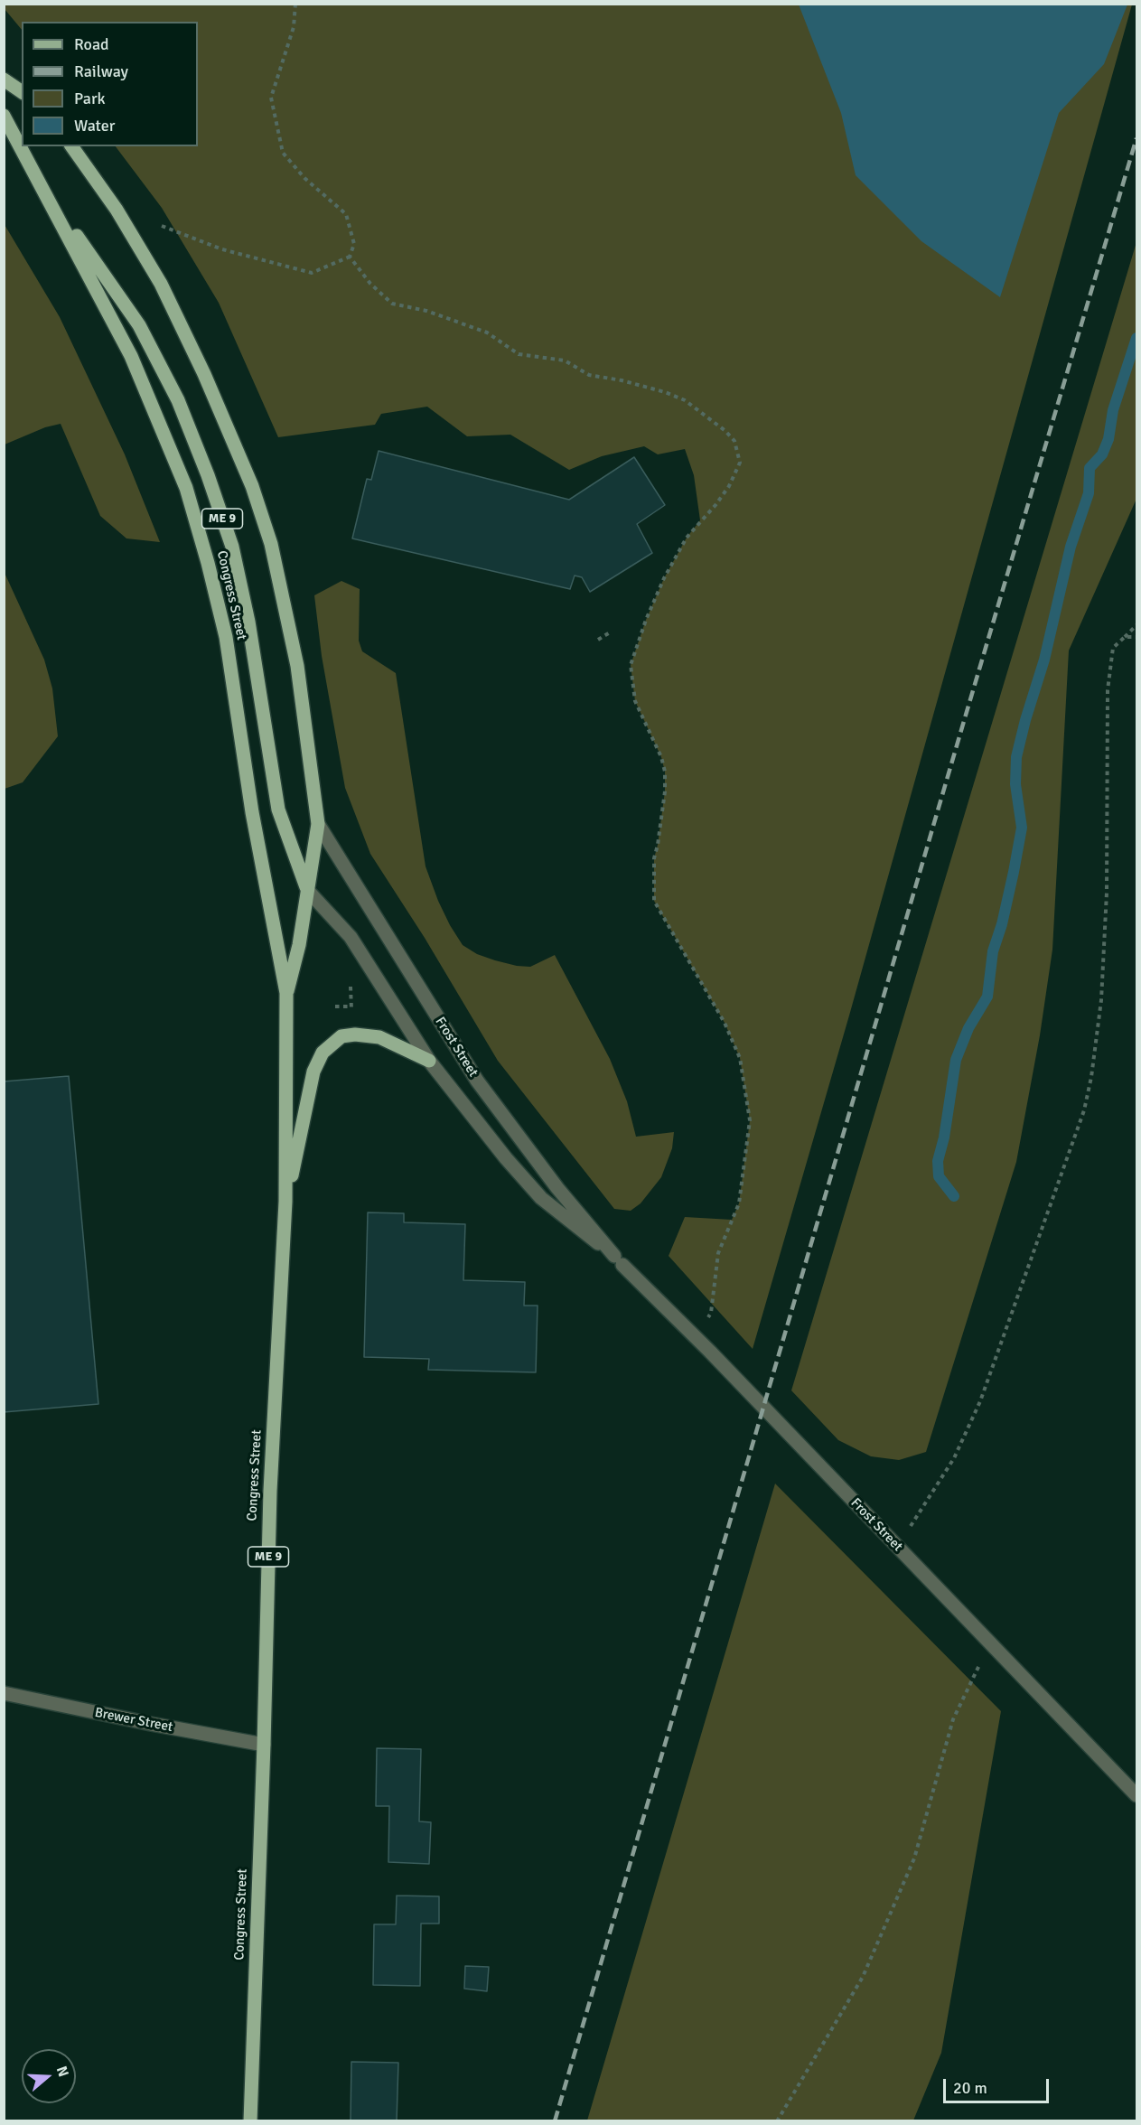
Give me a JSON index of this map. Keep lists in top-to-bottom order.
{
  "streets": {
    "main road": ["ME 9", "Congress Street"],
    "street": ["Frost Street", "Brewer Street"]
  },
  "crossings": [
    ["ME 9", "Congress Street"],
    ["ME 9", "Frost Street"],
    ["Congress Street", "Frost Street"],
    ["Congress Street", "Brewer Street"]
  ],
  "legend": [
    "Road",
    "Railway",
    "Park",
    "Water"
  ],
  "scale_bar": "20 m",
  "north": "right"
}
